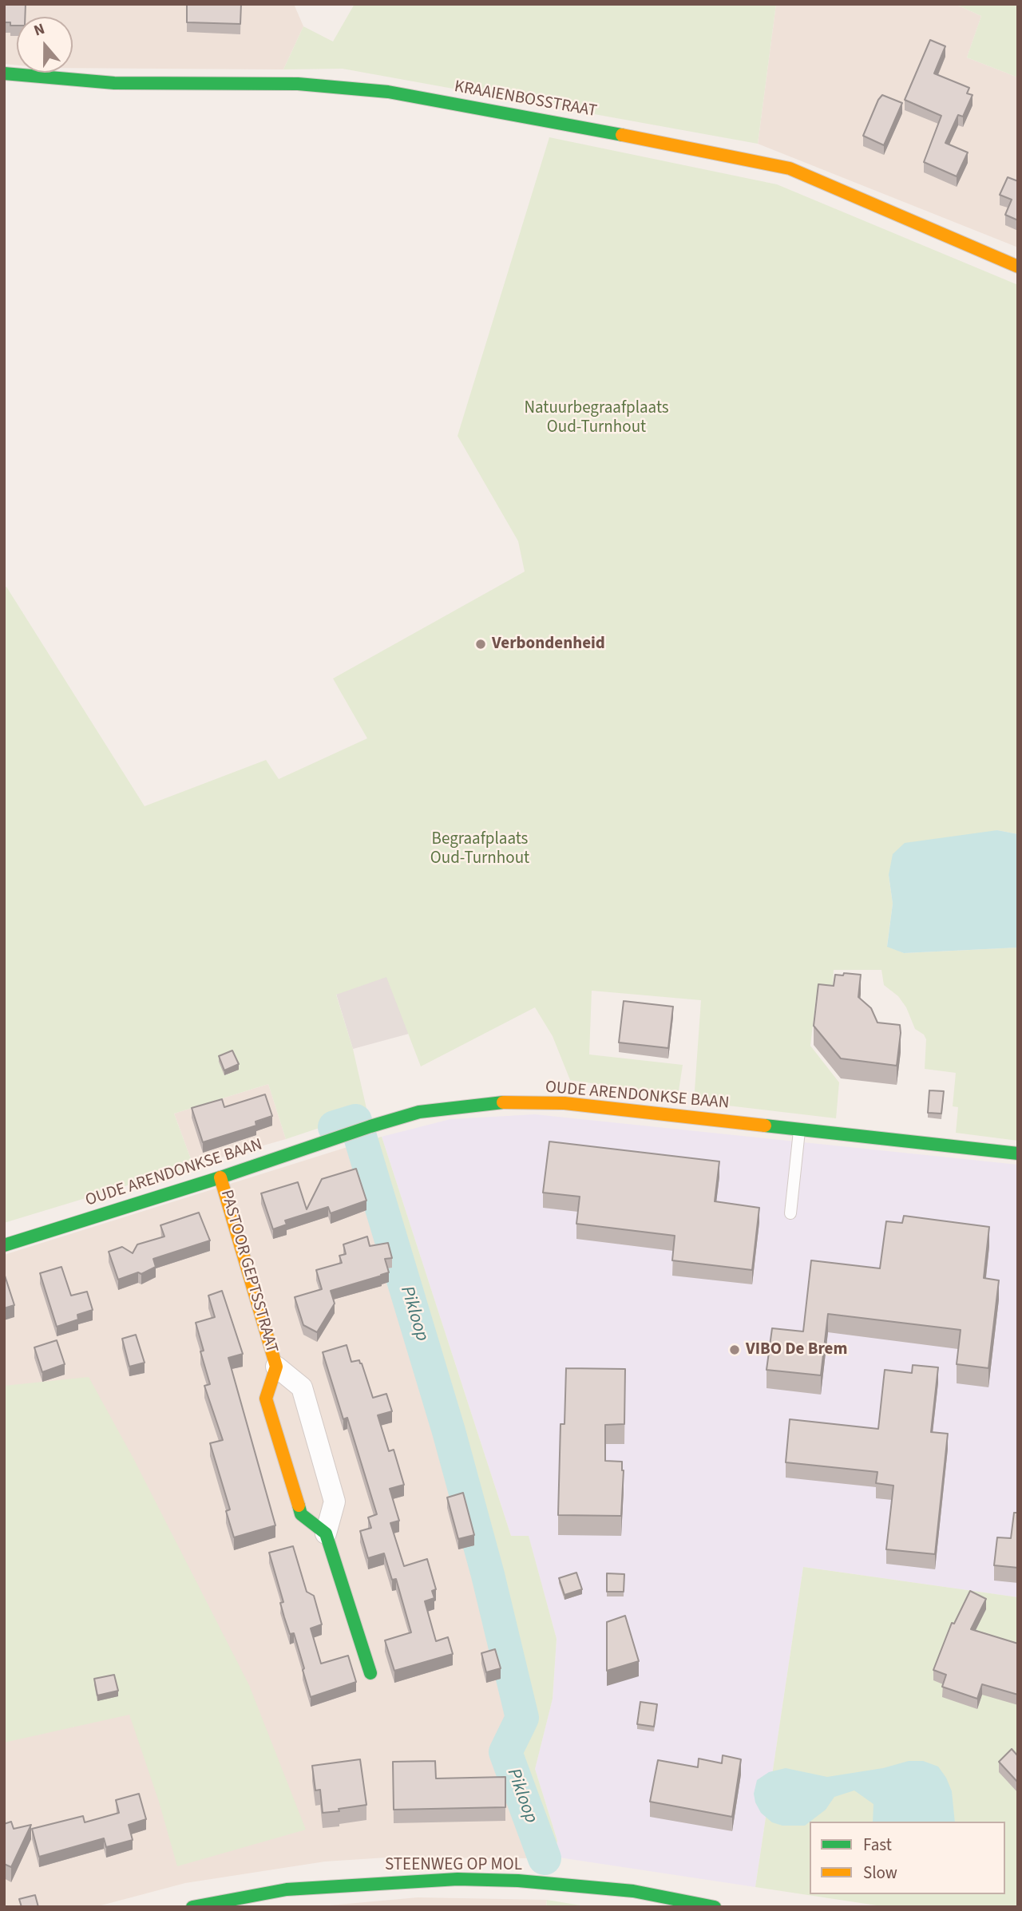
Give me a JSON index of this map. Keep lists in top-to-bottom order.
{
  "streets": {
    "street": [
      "KRAAIENBOSSTRAAT",
      "OUDE ARENDONKSE BAAN",
      "PASTOOR GEPTSSTRAAT",
      "STEENWEG OP MOL"
    ]
  },
  "crossings": [
    ["OUDE ARENDONKSE BAAN", "PASTOOR GEPTSSTRAAT"]
  ],
  "water": ["Pikloop"],
  "parks": ["Natuurbegraafplaats Oud-Turnhout", "Begraafplaats Oud-Turnhout"],
  "places": ["Verbondenheid", "VIBO De Brem"],
  "legend": ["Fast", "Slow"],
  "north": "top"
}
